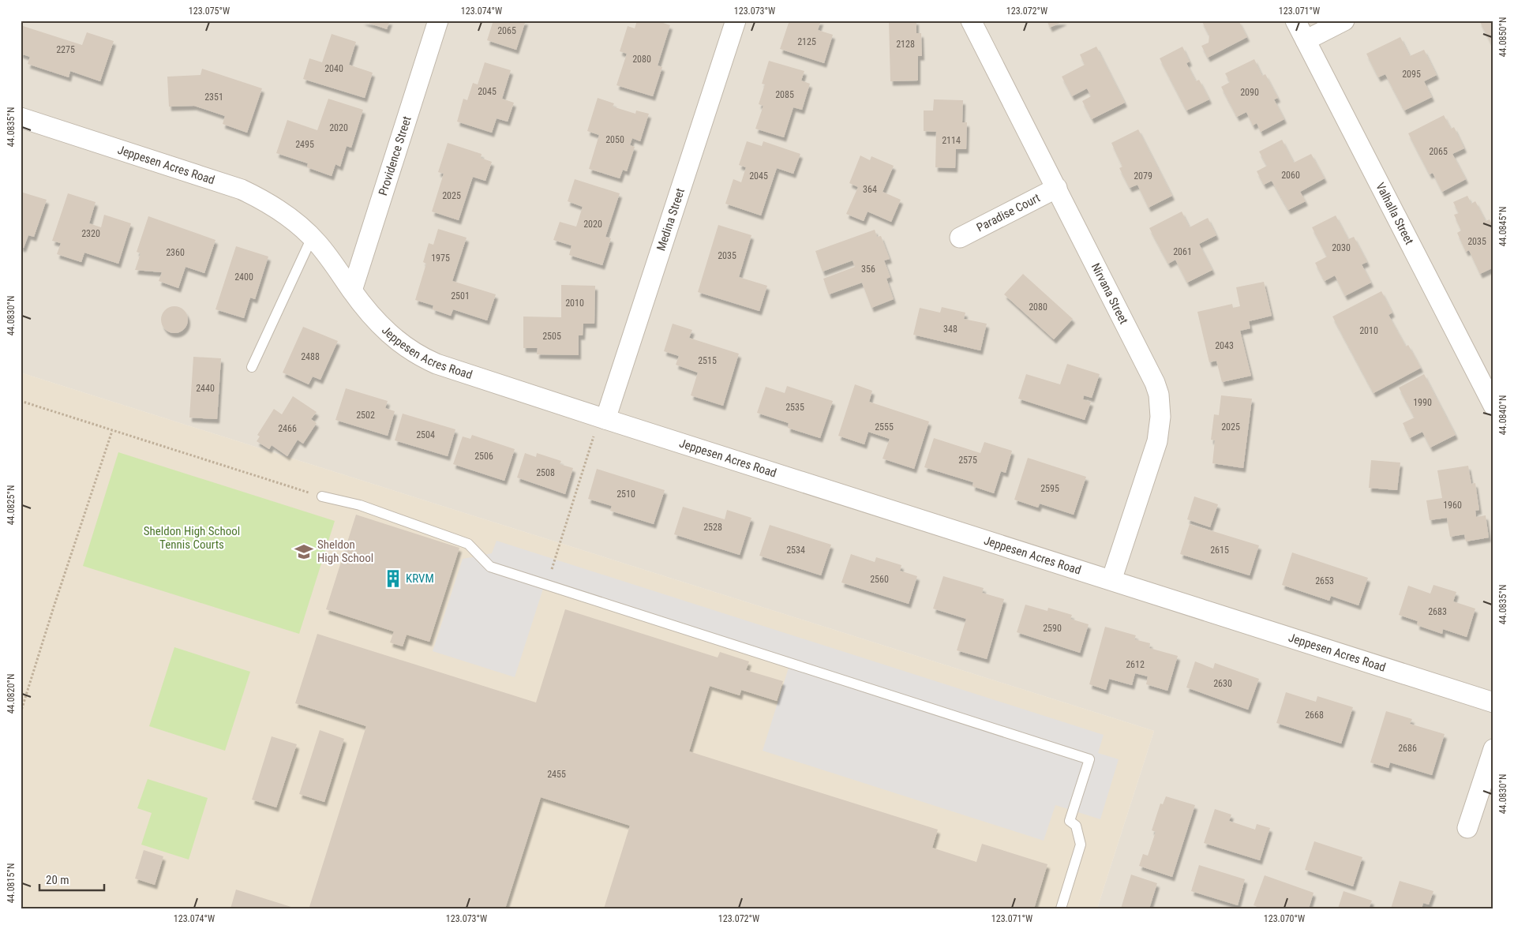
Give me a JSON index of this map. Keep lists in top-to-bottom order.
{
  "streets": {
    "street": [
      "Providence Street",
      "Jeppesen Acres Road",
      "Paradise Court",
      "Valhalla Street",
      "Medina Street",
      "Nirvana Street"
    ]
  },
  "crossings": [
    ["Providence Street", "Jeppesen Acres Road"],
    ["Jeppesen Acres Road", "Medina Street"],
    ["Jeppesen Acres Road", "Nirvana Street"],
    ["Paradise Court", "Nirvana Street"]
  ],
  "parks": ["Sheldon High School Tennis Courts"],
  "places": {
    "school or university": ["Sheldon High School"],
    "building": ["KRVM"]
  },
  "house_numbers": [
    "2065",
    "2125",
    "2128",
    "2275",
    "2080",
    "2040",
    "2095",
    "2045",
    "2090",
    "2085",
    "2351",
    "2020",
    "2050",
    "2114",
    "2495",
    "2065",
    "2060",
    "2045",
    "2079",
    "364",
    "2025",
    "2020",
    "2320",
    "2035",
    "2030",
    "2061",
    "2360",
    "2035",
    "1975",
    "356",
    "2400",
    "2501",
    "2010",
    "2080",
    "348",
    "2010",
    "2505",
    "2043",
    "2488",
    "2515",
    "2440",
    "1990",
    "2535",
    "2502",
    "2555",
    "2025",
    "2466",
    "2504",
    "2506",
    "2575",
    "2508",
    "2595",
    "2510",
    "1960",
    "2528",
    "2534",
    "2615",
    "2560",
    "2653",
    "2683",
    "2590",
    "2612",
    "2630",
    "2668",
    "2686",
    "2455"
  ],
  "scale_bar": "20 m",
  "coordinates": [
    "123.075°W",
    "123.074°W",
    "123.073°W",
    "123.072°W",
    "123.071°W",
    "44.0850°N",
    "44.0835°N",
    "44.0845°N",
    "44.0830°N",
    "44.0840°N",
    "44.0825°N",
    "44.0820°N",
    "44.0815°N",
    "123.070°W"
  ]
}
